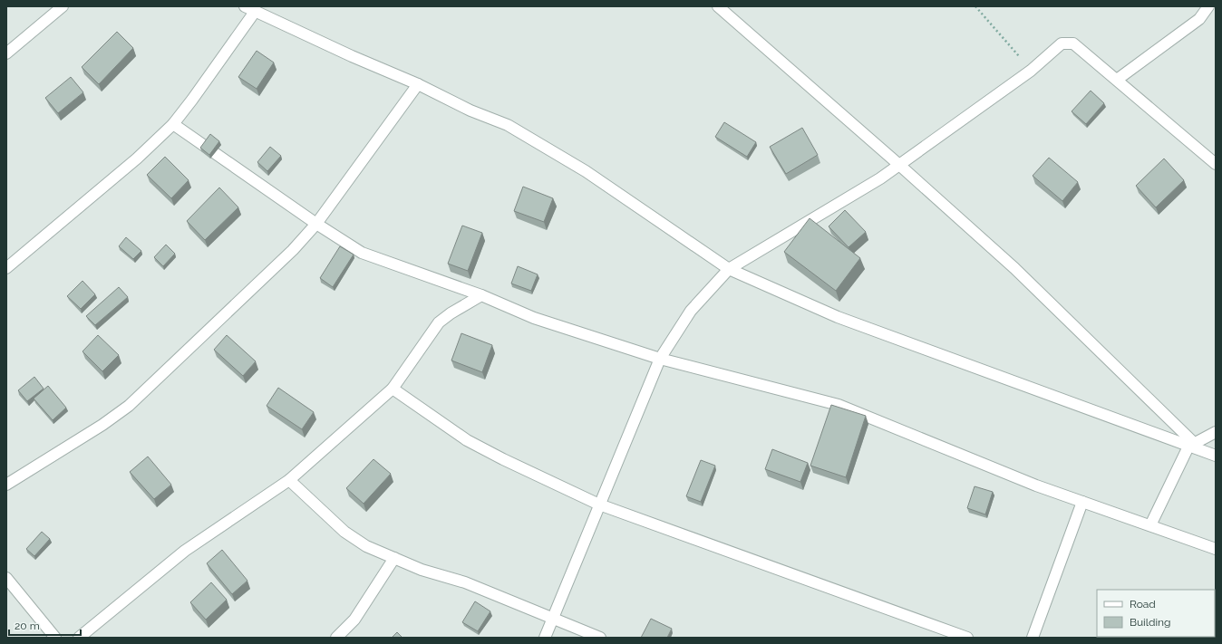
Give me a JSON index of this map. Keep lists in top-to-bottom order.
{
  "legend": ["Road", "Building"],
  "scale_bar": "20 m"
}
